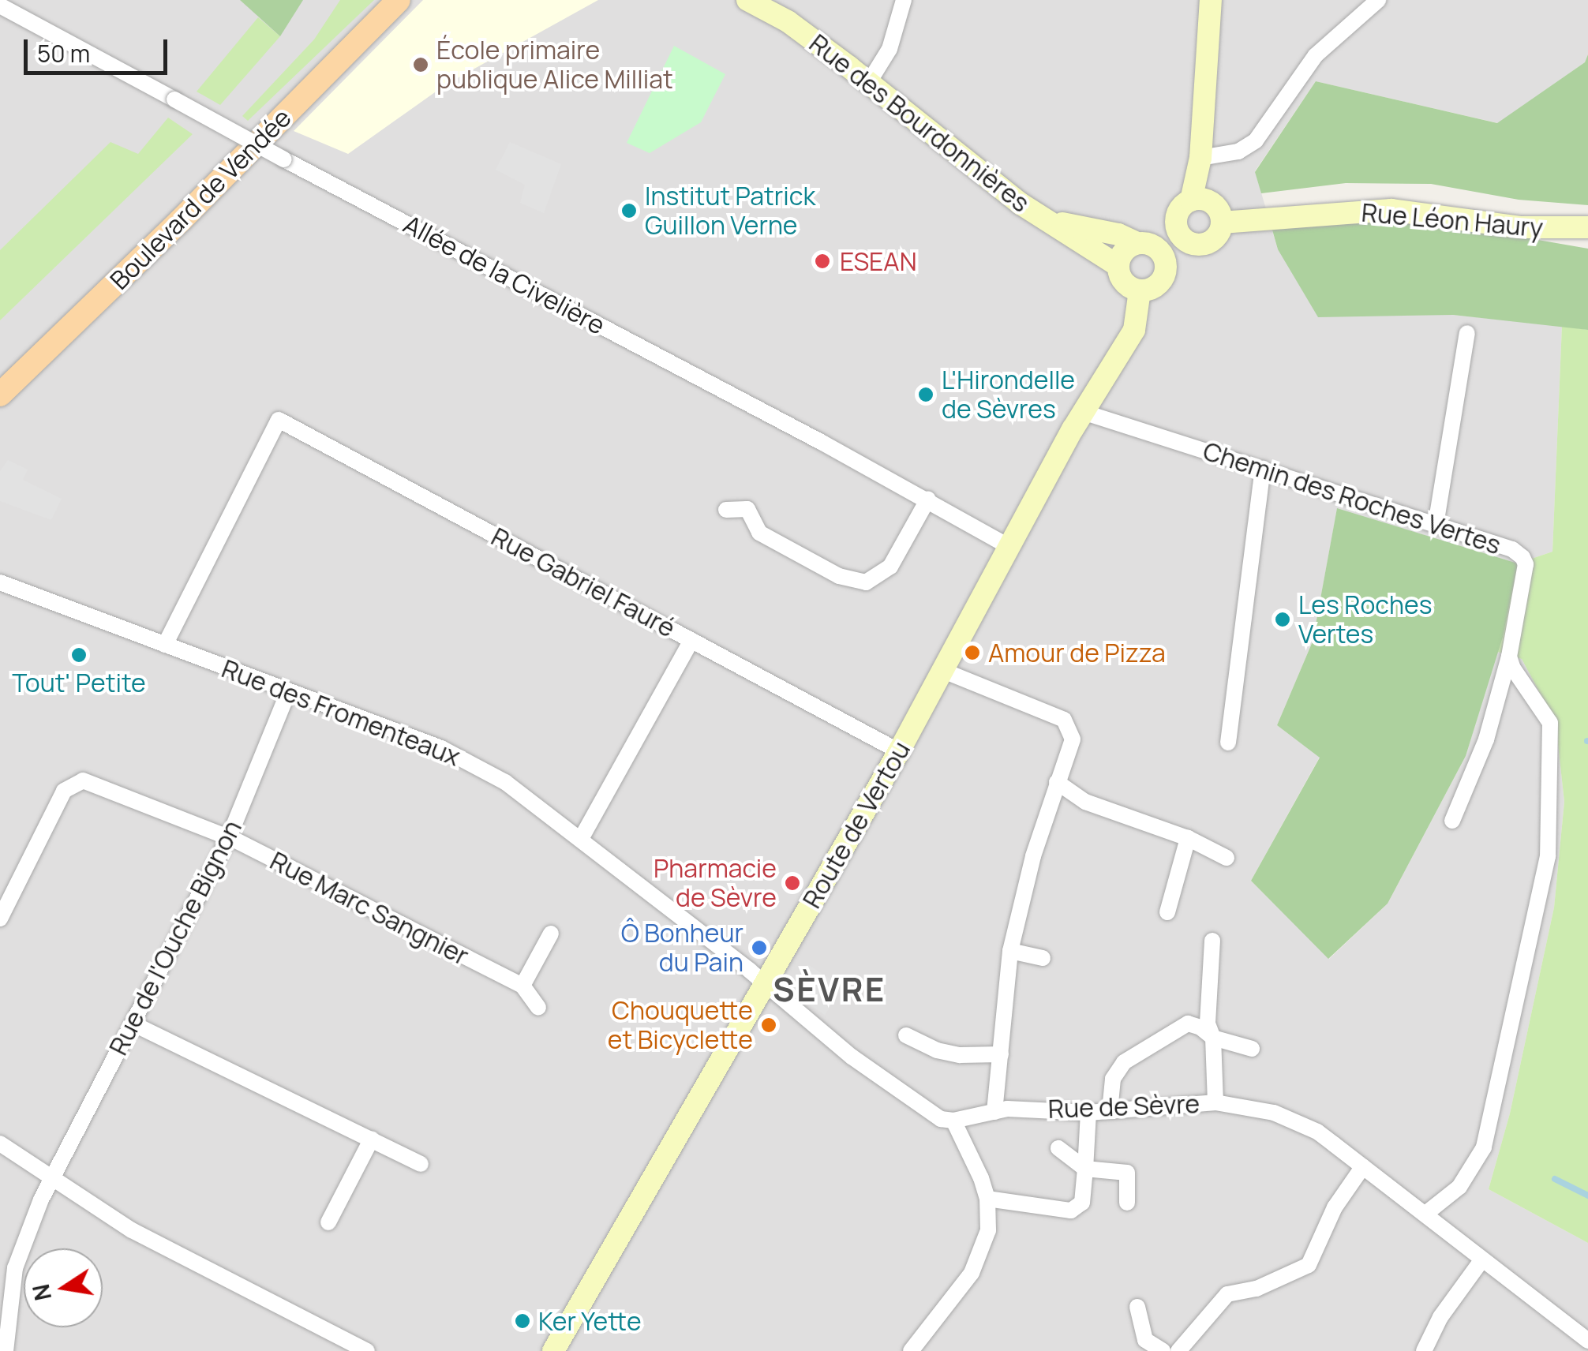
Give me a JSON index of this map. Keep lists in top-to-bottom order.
{
  "streets": {
    "main road": [
      "Rue des Bourdonnières",
      "Boulevard de Vendée",
      "Rue Léon Haury",
      "Route de Vertou"
    ],
    "street": [
      "Allée de la Civelière",
      "Chemin des Roches Vertes",
      "Rue Gabriel Fauré",
      "Rue des Fromenteaux",
      "Rue Marc Sangnier",
      "Rue de l'Ouche Bignon",
      "Rue de Sèvre"
    ]
  },
  "crossings": [
    ["Rue des Bourdonnières", "Route de Vertou"],
    ["Allée de la Civelière", "Route de Vertou"],
    ["Chemin des Roches Vertes", "Route de Vertou"],
    ["Rue Gabriel Fauré", "Rue des Fromenteaux"],
    ["Rue Gabriel Fauré", "Route de Vertou"],
    ["Rue des Fromenteaux", "Route de Vertou"],
    ["Rue des Fromenteaux", "Rue de l'Ouche Bignon"],
    ["Rue Marc Sangnier", "Rue de l'Ouche Bignon"]
  ],
  "districts": ["SÈVRE"],
  "places": [
    "École primaire publique Alice Milliat",
    "Institut Patrick Guillon Verne",
    "ESEAN",
    "L'Hirondelle de Sèvres",
    "Les Roches Vertes",
    "Amour de Pizza",
    "Tout' Petite",
    "Pharmacie de Sèvre",
    "Ô Bonheur du Pain",
    "Chouquette et Bicyclette",
    "Ker Yette"
  ],
  "scale_bar": "50 m",
  "north": "left"
}
